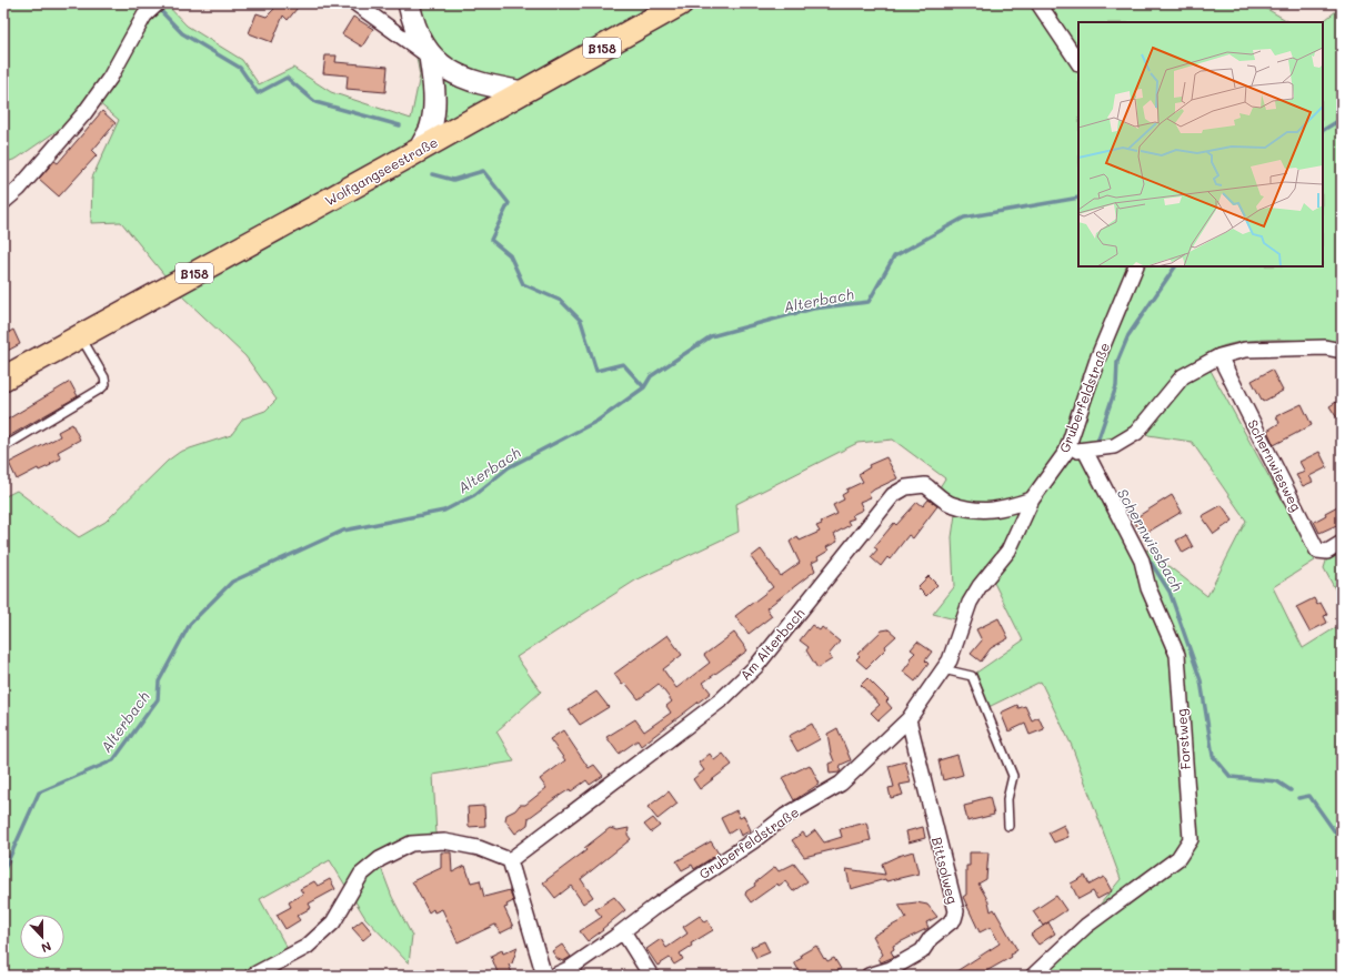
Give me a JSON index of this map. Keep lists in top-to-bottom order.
{
  "streets": {
    "main road": ["B158", "Wolfgangseestraße"],
    "street": [
      "Gruberfeldstraße",
      "Schernwiesweg",
      "Am Alterbach",
      "Forstweg",
      "Bittsolweg"
    ]
  },
  "crossings": [
    ["Gruberfeldstraße", "Am Alterbach"],
    ["Gruberfeldstraße", "Bittsolweg"]
  ],
  "water": ["Alterbach", "Schernwiesbach"],
  "north": "bottom"
}
